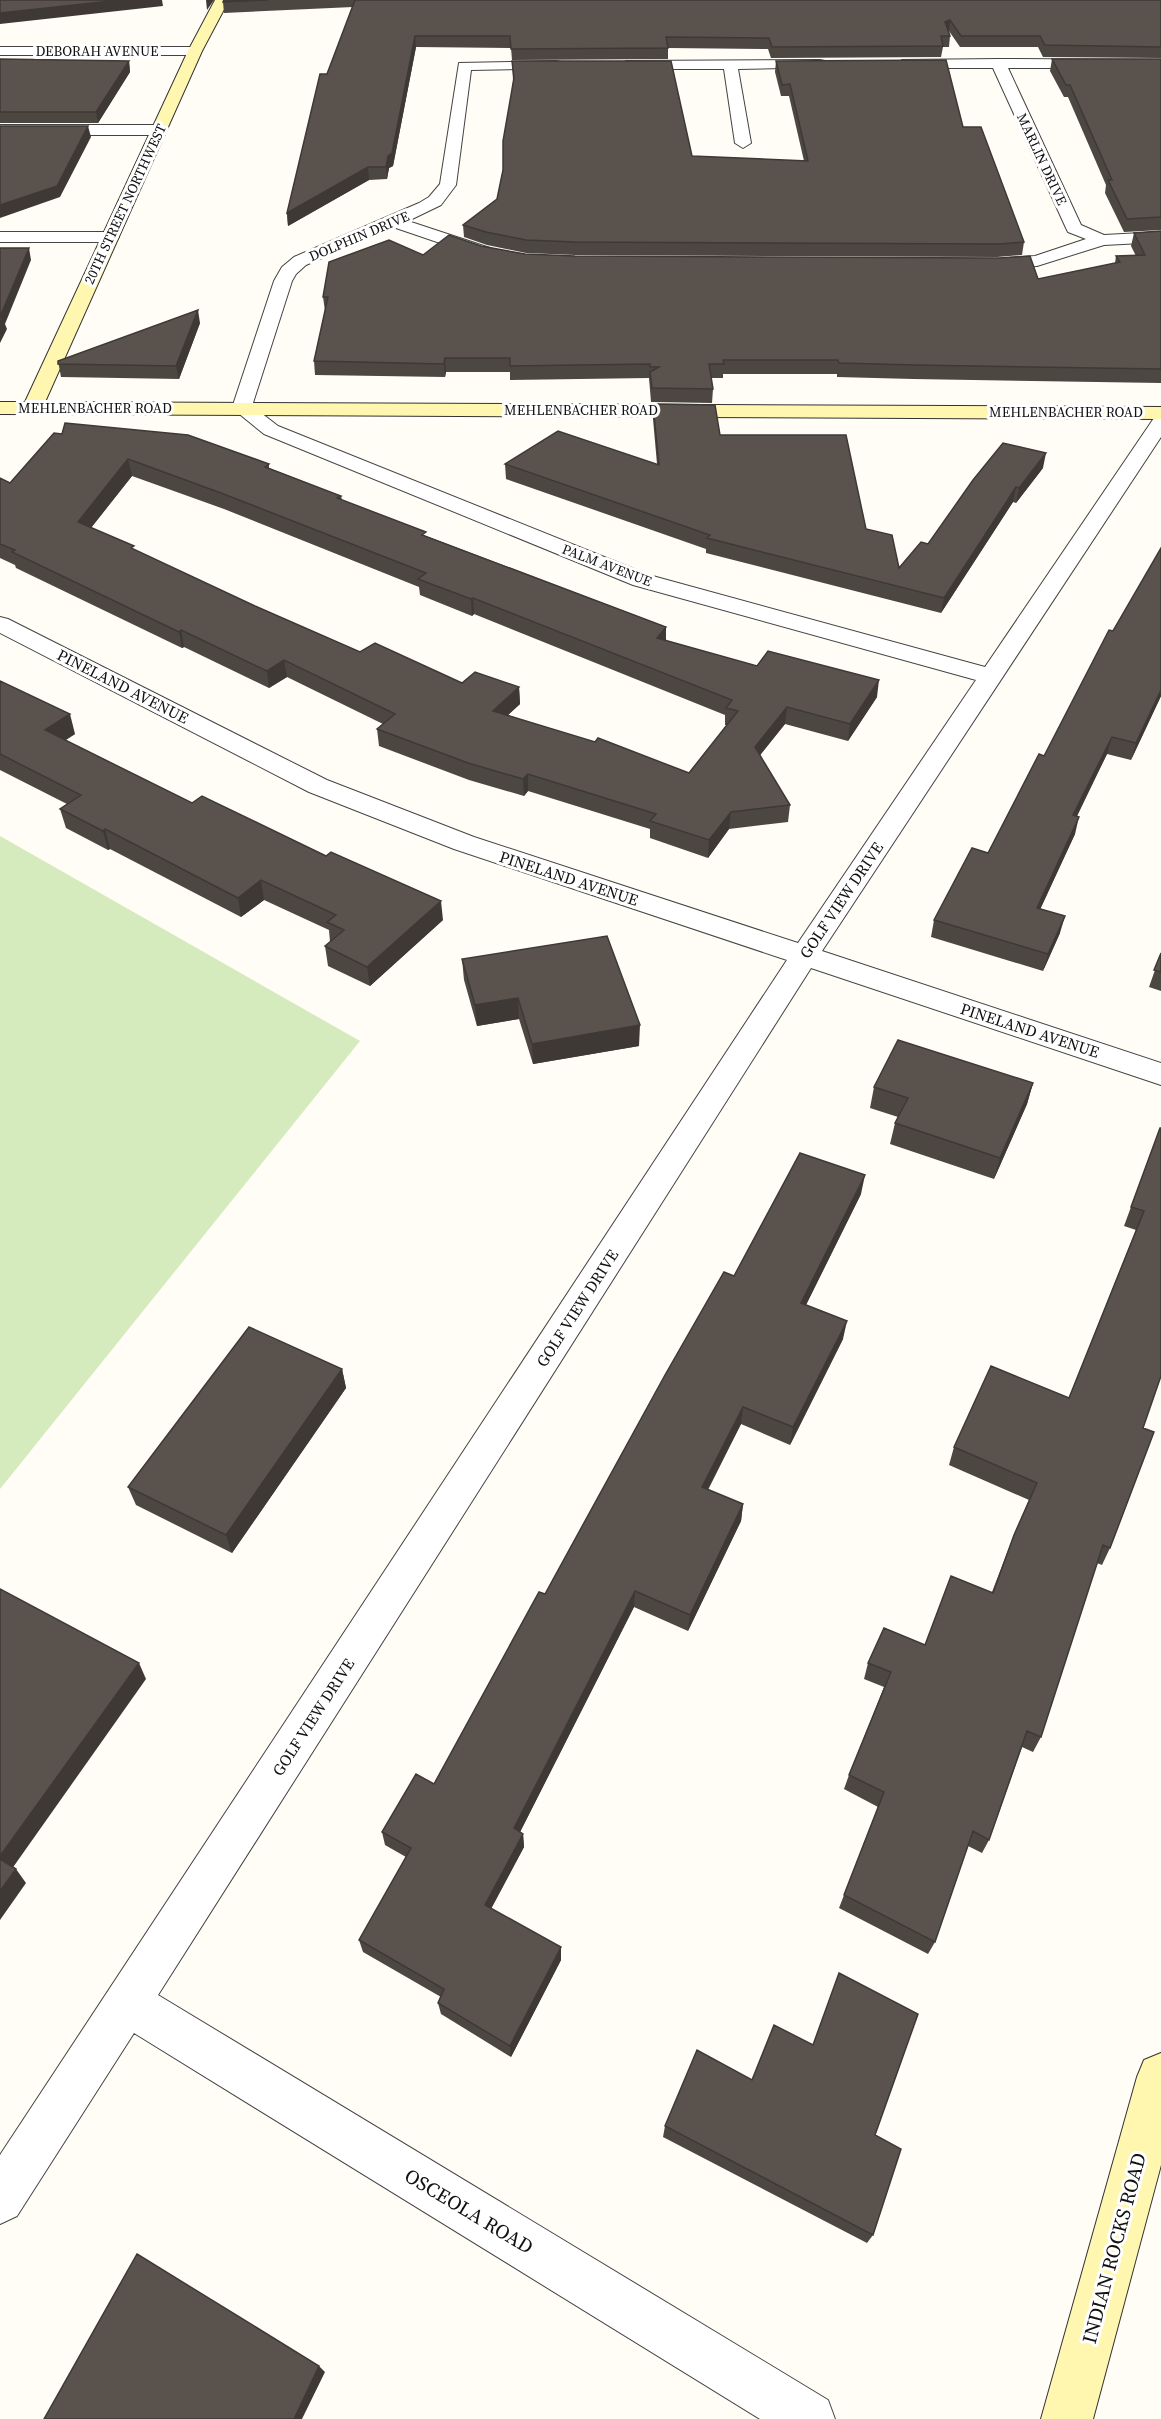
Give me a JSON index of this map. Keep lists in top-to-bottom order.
{
  "streets": {
    "street": [
      "DEBORAH AVENUE",
      "MARLIN DRIVE",
      "20TH STREET NORTHWEST",
      "DOLPHIN DRIVE",
      "MEHLENBACHER ROAD",
      "PALM AVENUE",
      "PINELAND AVENUE",
      "GOLF VIEW DRIVE",
      "OSCEOLA ROAD",
      "INDIAN ROCKS ROAD"
    ]
  },
  "crossings": [
    ["DEBORAH AVENUE", "20TH STREET NORTHWEST"],
    ["20TH STREET NORTHWEST", "MEHLENBACHER ROAD"],
    ["DOLPHIN DRIVE", "MEHLENBACHER ROAD"],
    ["DOLPHIN DRIVE", "PALM AVENUE"],
    ["MEHLENBACHER ROAD", "PALM AVENUE"],
    ["PALM AVENUE", "GOLF VIEW DRIVE"],
    ["PINELAND AVENUE", "GOLF VIEW DRIVE"],
    ["GOLF VIEW DRIVE", "OSCEOLA ROAD"]
  ]
}
